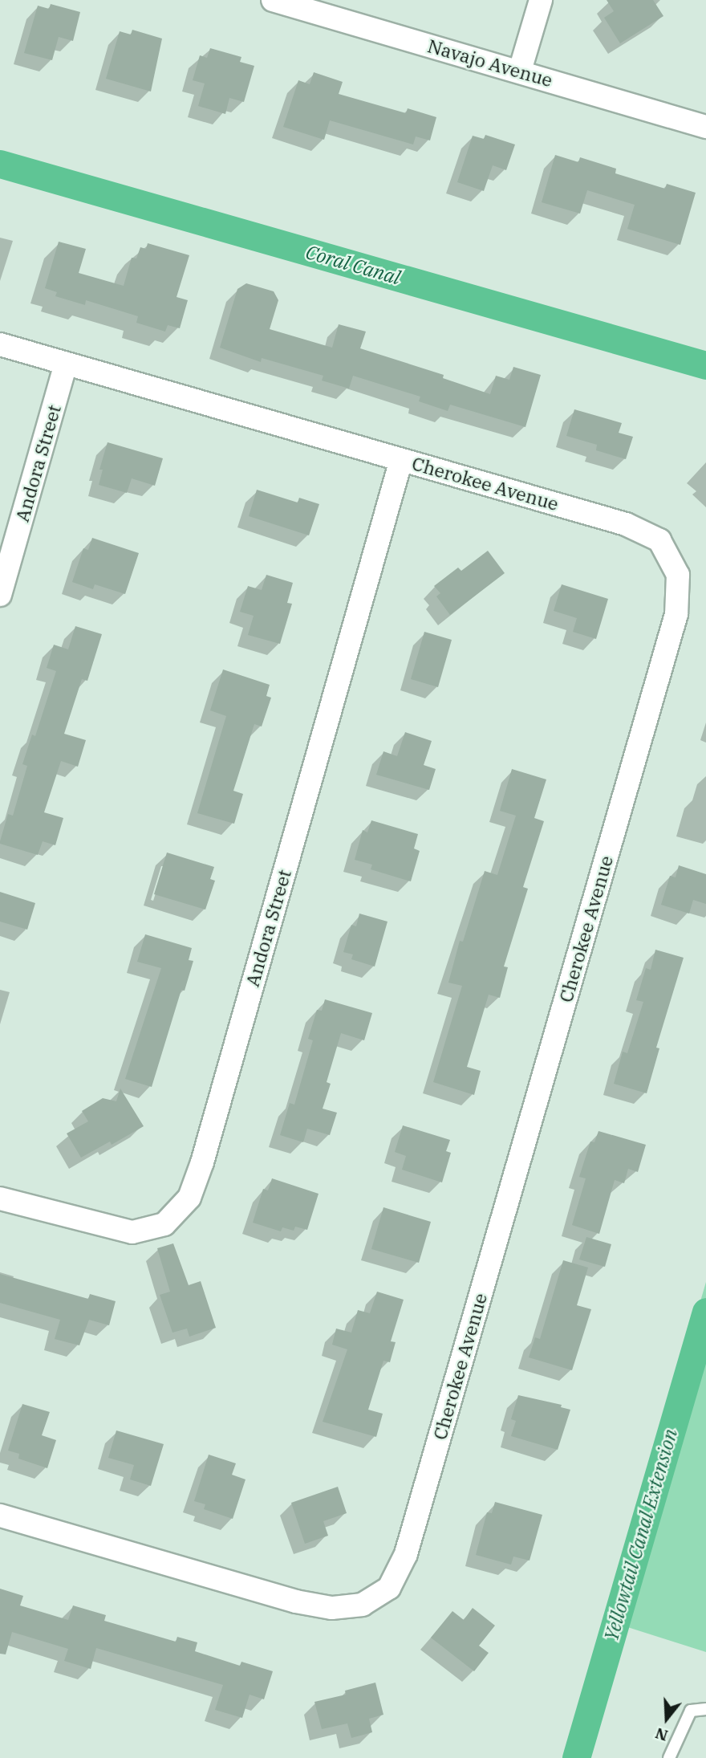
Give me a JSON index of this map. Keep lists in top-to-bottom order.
{
  "streets": {
    "street": ["Navajo Avenue", "Andora Street", "Cherokee Avenue"]
  },
  "crossings": [
    ["Andora Street", "Cherokee Avenue"]
  ],
  "water": ["Coral Canal", "Yellowtail Canal Extension"],
  "north": "bottom"
}
